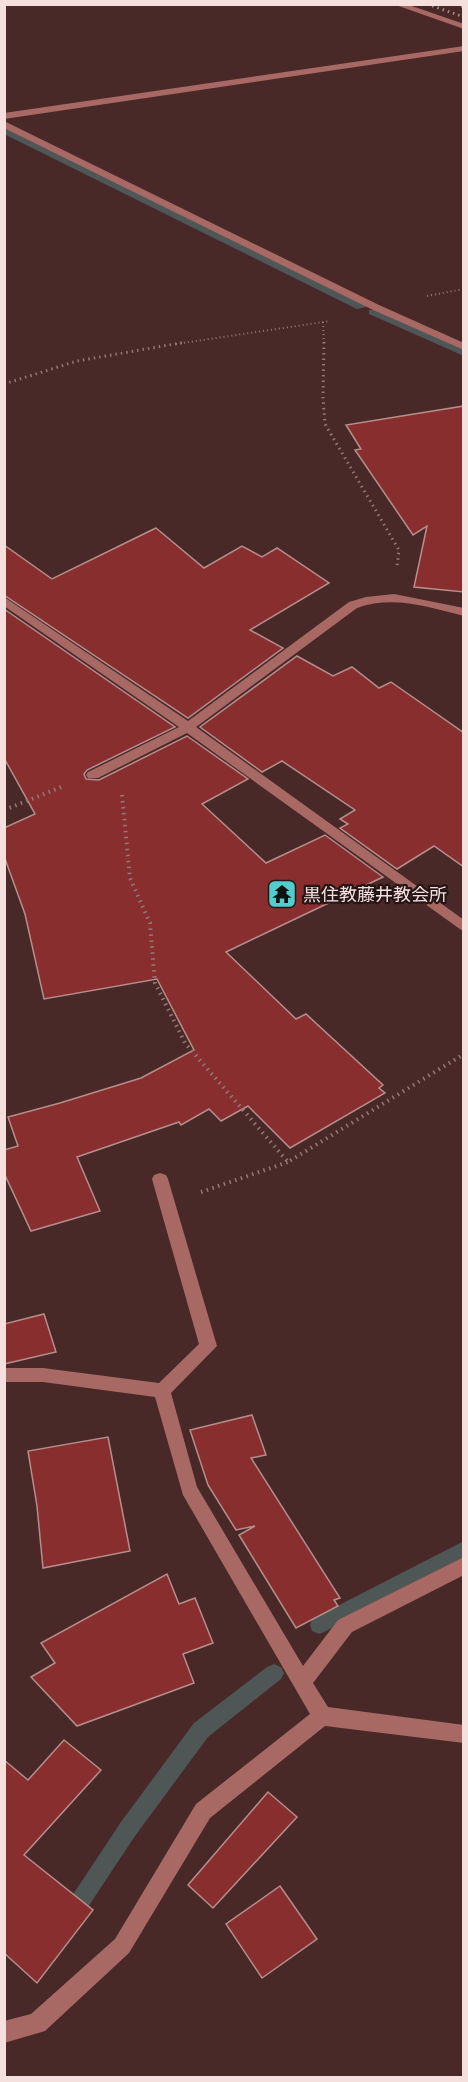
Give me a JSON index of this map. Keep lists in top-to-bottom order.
{
  "places": {
    "temple": ["黒住教藤井教会所"]
  }
}
